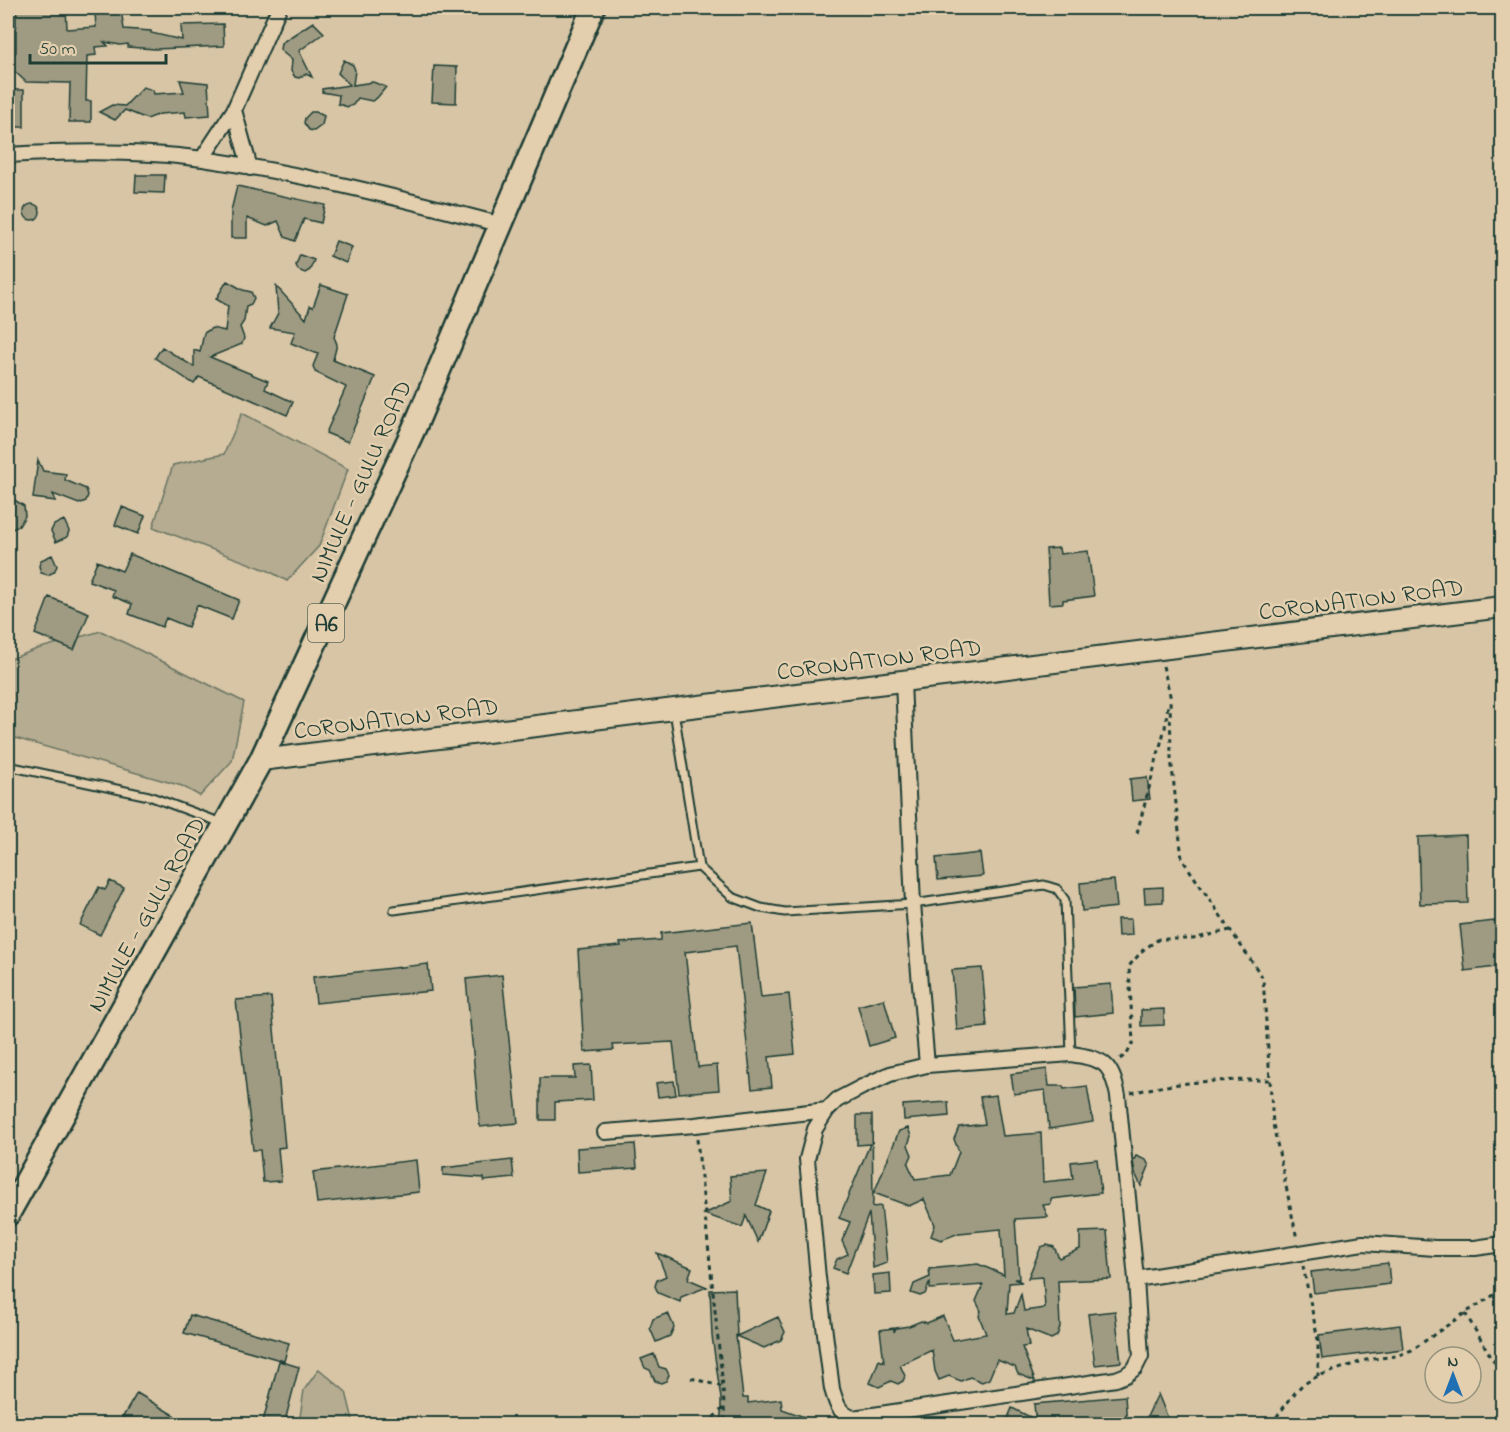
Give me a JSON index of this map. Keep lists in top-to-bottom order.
{
  "streets": {
    "main road": ["NIMULE - GULU ROAD", "CORONATION ROAD", "A6"]
  },
  "crossings": [
    ["NIMULE - GULU ROAD", "CORONATION ROAD"]
  ],
  "scale_bar": "50 m",
  "north": "top"
}
